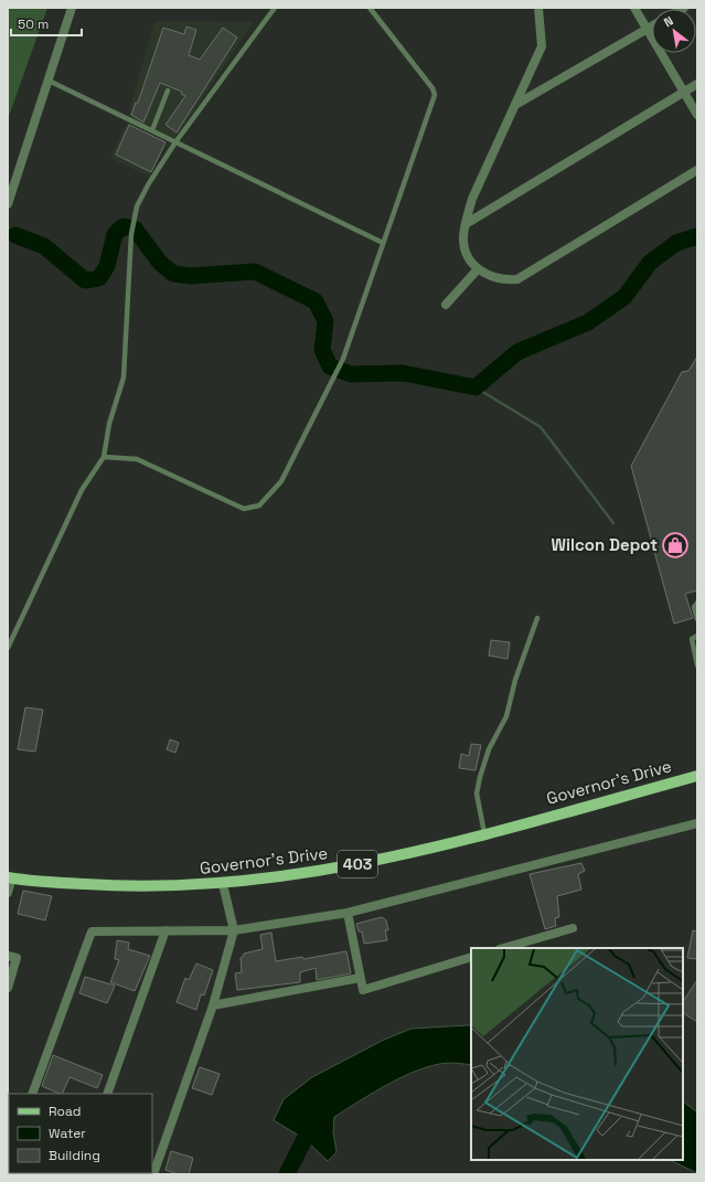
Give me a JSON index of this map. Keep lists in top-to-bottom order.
{
  "streets": {
    "main road": ["Governor's Drive", "403"]
  },
  "places": {
    "shop": ["Wilcon Depot"]
  },
  "legend": ["Road", "Water", "Building"],
  "scale_bar": "50 m",
  "north": "top left"
}
